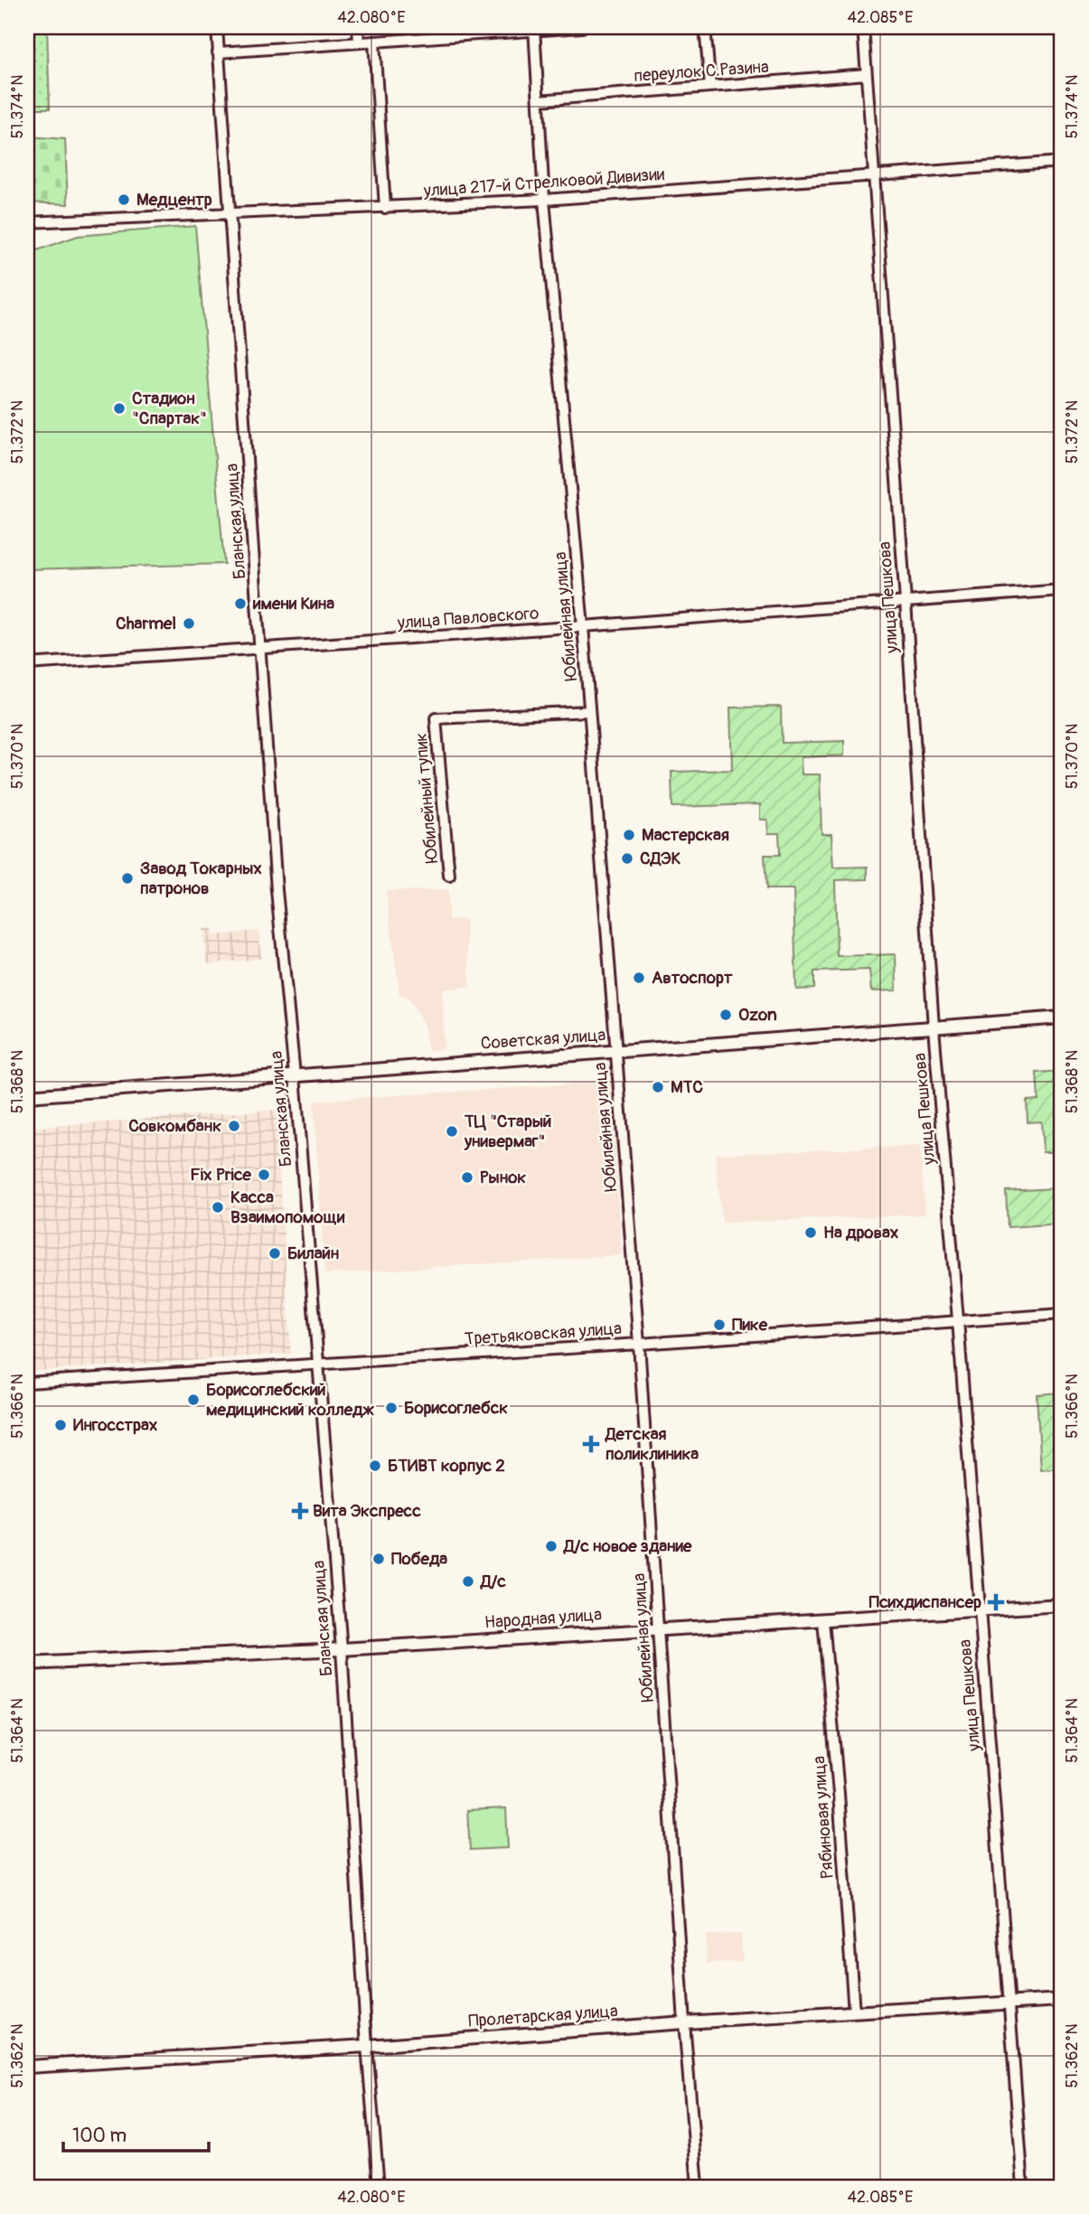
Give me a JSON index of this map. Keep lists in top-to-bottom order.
{
  "streets": {
    "street": [
      "переулок С.Разина",
      "улица 217-й Стрелковой Дивизии",
      "Бланская улица",
      "улица Пешкова",
      "Юбилейная улица",
      "улица Павловского",
      "Юбилейный тупик",
      "Советская улица",
      "Третьяковская улица",
      "Народная улица",
      "Рябиновая улица",
      "Пролетарская улица"
    ]
  },
  "crossings": [
    ["переулок С.Разина", "улица Пешкова"],
    ["переулок С.Разина", "Юбилейная улица"],
    ["улица 217-й Стрелковой Дивизии", "Бланская улица"],
    ["улица 217-й Стрелковой Дивизии", "улица Пешкова"],
    ["улица 217-й Стрелковой Дивизии", "Юбилейная улица"],
    ["Бланская улица", "улица Павловского"],
    ["Бланская улица", "Советская улица"],
    ["Бланская улица", "Третьяковская улица"],
    ["Бланская улица", "Народная улица"],
    ["Бланская улица", "Пролетарская улица"],
    ["улица Пешкова", "улица Павловского"],
    ["улица Пешкова", "Советская улица"],
    ["улица Пешкова", "Третьяковская улица"],
    ["улица Пешкова", "Народная улица"],
    ["улица Пешкова", "Пролетарская улица"],
    ["Юбилейная улица", "улица Павловского"],
    ["Юбилейная улица", "Юбилейный тупик"],
    ["Юбилейная улица", "Советская улица"],
    ["Юбилейная улица", "Третьяковская улица"],
    ["Юбилейная улица", "Народная улица"],
    ["Юбилейная улица", "Пролетарская улица"],
    ["Народная улица", "Рябиновая улица"],
    ["Рябиновая улица", "Пролетарская улица"]
  ],
  "places": {
    "other": [
      "Медцентр",
      "Стадион \"Спартак\"",
      "имени Кина",
      "Charmel",
      "Мастерская",
      "СДЭК",
      "Завод Токарных патронов",
      "Автоспорт",
      "Ozon",
      "МТС",
      "Совкомбанк",
      "ТЦ \"Старый универмаг\"",
      "Fix Price",
      "Рынок",
      "Касса Взаимопомощи",
      "На дровах",
      "Билайн",
      "Пике",
      "Борисоглебский медицинский колледж",
      "Борисоглебск",
      "Ингосстрах",
      "БТИВТ корпус 2",
      "Д/с новое здание",
      "Победа",
      "Д/с"
    ],
    "health": ["Детская поликлиника", "Вита Экспресс", "Психдиспансер"]
  },
  "scale_bar": "100 m",
  "coordinates": [
    "42.080°E",
    "42.085°E",
    "51.374°N",
    "51.372°N",
    "51.370°N",
    "51.368°N",
    "51.366°N",
    "51.364°N",
    "51.362°N"
  ]
}
